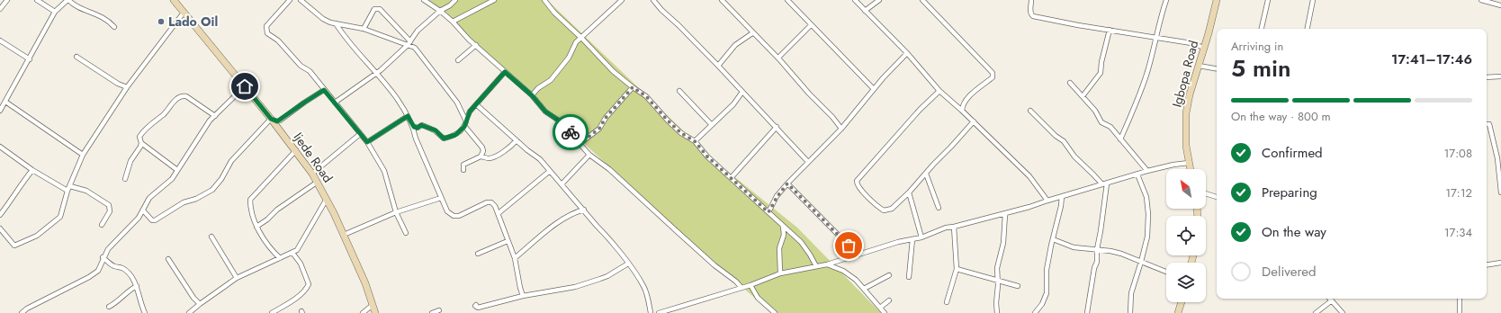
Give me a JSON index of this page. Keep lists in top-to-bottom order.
{
  "streets": {
    "main road": ["Igbopa Road", "Ijede Road"]
  },
  "places": ["Lado Oil"],
  "north": "top left",
  "page": {
    "heading": ["5 min", "Arriving in", "17:41–17:46"],
    "bar": "On the way · 800 m",
    "list": [
      ["Confirmed", "17:08"],
      ["Preparing", "17:12"],
      ["On the way", "17:34"],
      "Delivered"
    ]
  }
}
